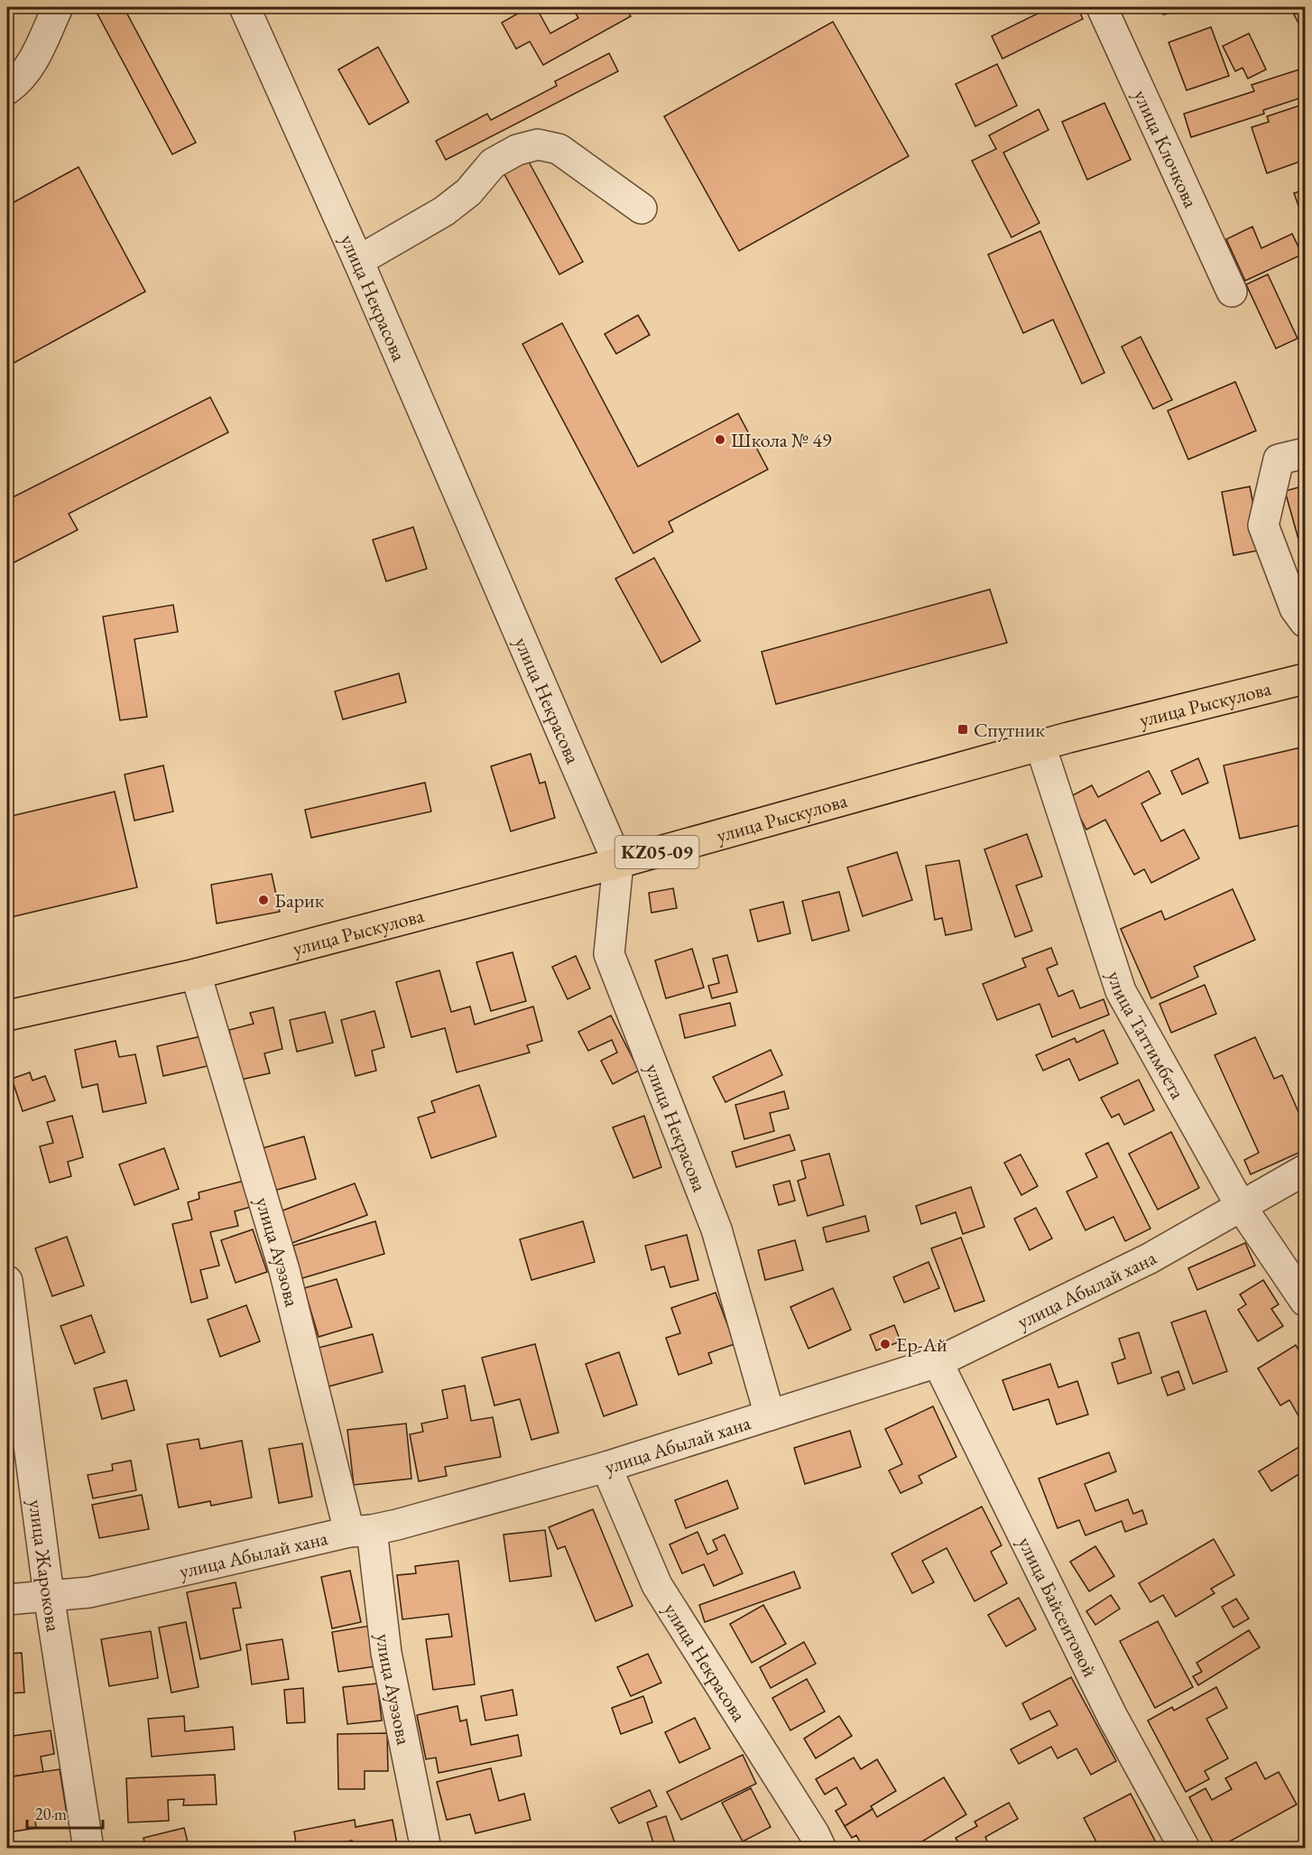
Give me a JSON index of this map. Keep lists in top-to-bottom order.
{
  "streets": {
    "main road": ["улица Рыскулова", "KZ05-09"],
    "street": [
      "улица Клочкова",
      "улица Некрасова",
      "улица Таттимбета",
      "улица Ауэзова",
      "улица Абылай хана",
      "улица Жарокова",
      "улица Байсеитовой"
    ]
  },
  "crossings": [
    ["улица Некрасова", "улица Рыскулова"],
    ["улица Некрасова", "улица Абылай хана"],
    ["улица Рыскулова", "улица Таттимбета"],
    ["улица Рыскулова", "улица Ауэзова"],
    ["улица Таттимбета", "улица Абылай хана"],
    ["улица Ауэзова", "улица Абылай хана"],
    ["улица Абылай хана", "улица Жарокова"],
    ["улица Абылай хана", "улица Байсеитовой"]
  ],
  "places": {
    "other": ["Школа № 49", "Барик", "Ер-Ай"],
    "transit": ["Спутник"]
  },
  "scale_bar": "20 m"
}
